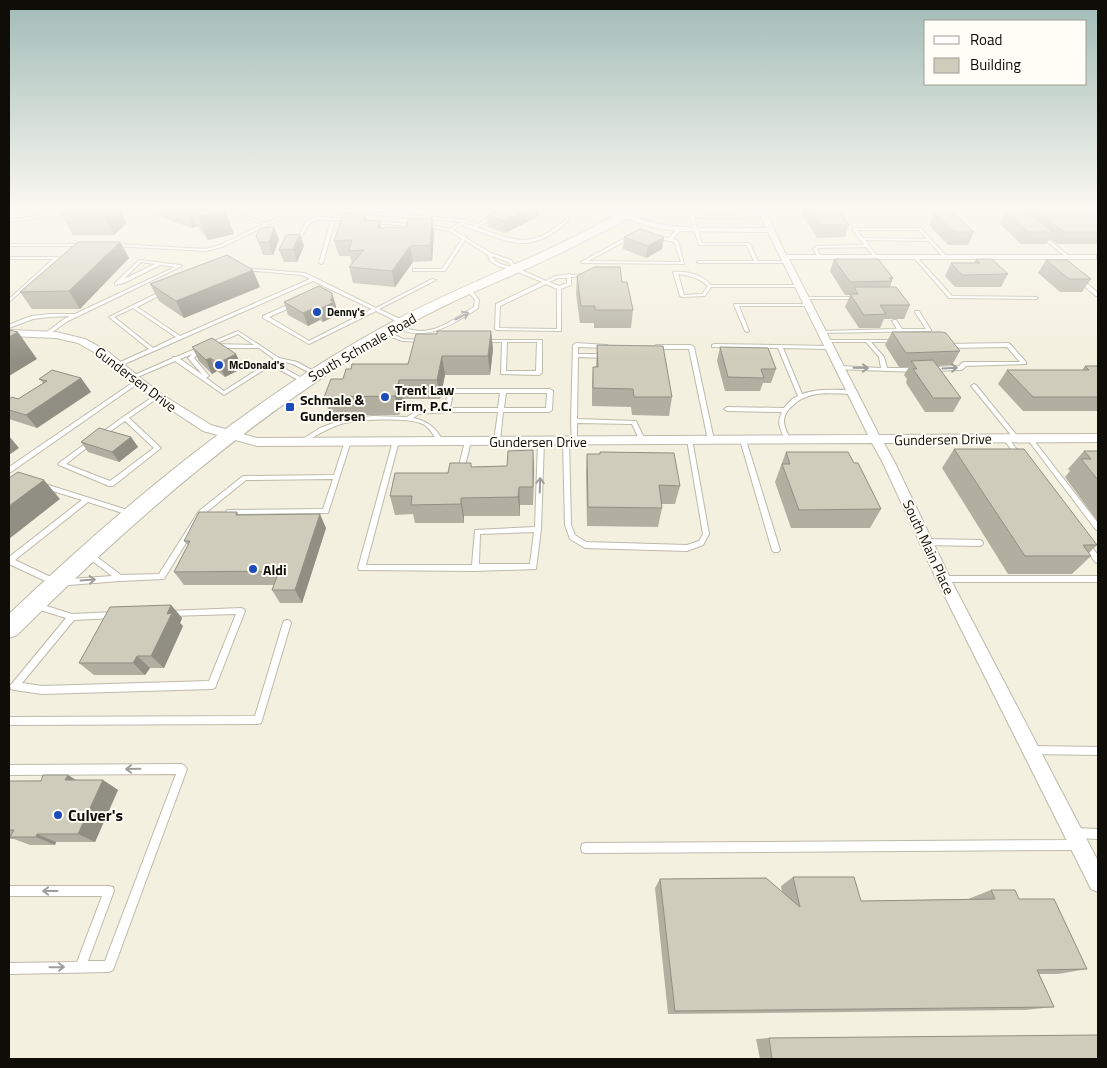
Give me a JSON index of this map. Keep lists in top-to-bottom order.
{
  "streets": {
    "main road": ["South Schmale Road"],
    "street": ["Gundersen Drive", "South Main Place"]
  },
  "crossings": [
    ["South Schmale Road", "Gundersen Drive"],
    ["Gundersen Drive", "South Main Place"]
  ],
  "places": {
    "other": [
      "Denny's",
      "McDonald's",
      "Trent Law Firm, P.C.",
      "Aldi",
      "Culver's"
    ],
    "transit": ["Schmale & Gundersen"]
  },
  "legend": ["Road", "Building"]
}
